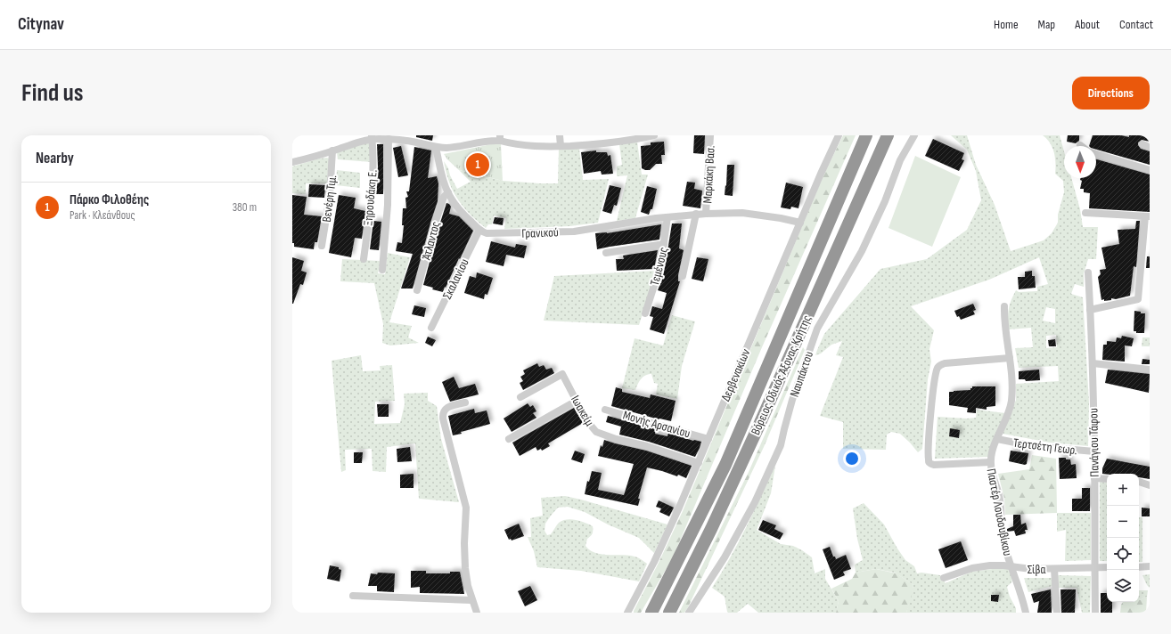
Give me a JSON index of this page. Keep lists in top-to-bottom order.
{
  "streets": {
    "highway": ["Βόρειος Οδικός Άξονας Κρήτης"],
    "street": [
      "Μαρκάκη Βασ.",
      "Ξηρουδάκη Ε.",
      "Βενέρη Τιμ.",
      "Γρανικού",
      "Άτλαντος",
      "Τεμένους",
      "Σκαλανίου",
      "Ναυπάκτου",
      "Δερβενακίων",
      "Ιωακείμ",
      "Μονής Αρσανίου",
      "Πανάγιου Τάφου",
      "Τερτσέτη Γεωρ.",
      "Παστέρ Λουδουβίκου",
      "Σίβα"
    ]
  },
  "crossings": [
    ["Μαρκάκη Βασ.", "Γρανικού"],
    ["Γρανικού", "Τεμένους"],
    ["Γρανικού", "Σκαλανίου"],
    ["Γρανικού", "Δερβενακίων"],
    ["Δερβενακίων", "Ιωακείμ"],
    ["Δερβενακίων", "Μονής Αρσανίου"],
    ["Πανάγιου Τάφου", "Τερτσέτη Γεωρ."],
    ["Πανάγιου Τάφου", "Σίβα"],
    ["Τερτσέτη Γεωρ.", "Παστέρ Λουδουβίκου"],
    ["Παστέρ Λουδουβίκου", "Σίβα"]
  ],
  "north": "bottom",
  "page": {
    "header": "Citynav",
    "nav": [
      "Home",
      "Map",
      "About",
      "Contact"
    ],
    "buttons": "Directions",
    "title": "Find us",
    "heading": "Nearby",
    "pins": "1",
    "list": [
      {
        "mark": "1",
        "name": "Πάρκο Φιλοθέης",
        "note": "Park · Κλεάνθους",
        "value": "380 m"
      }
    ],
    "map_buttons": ["+", "−"]
  }
}
